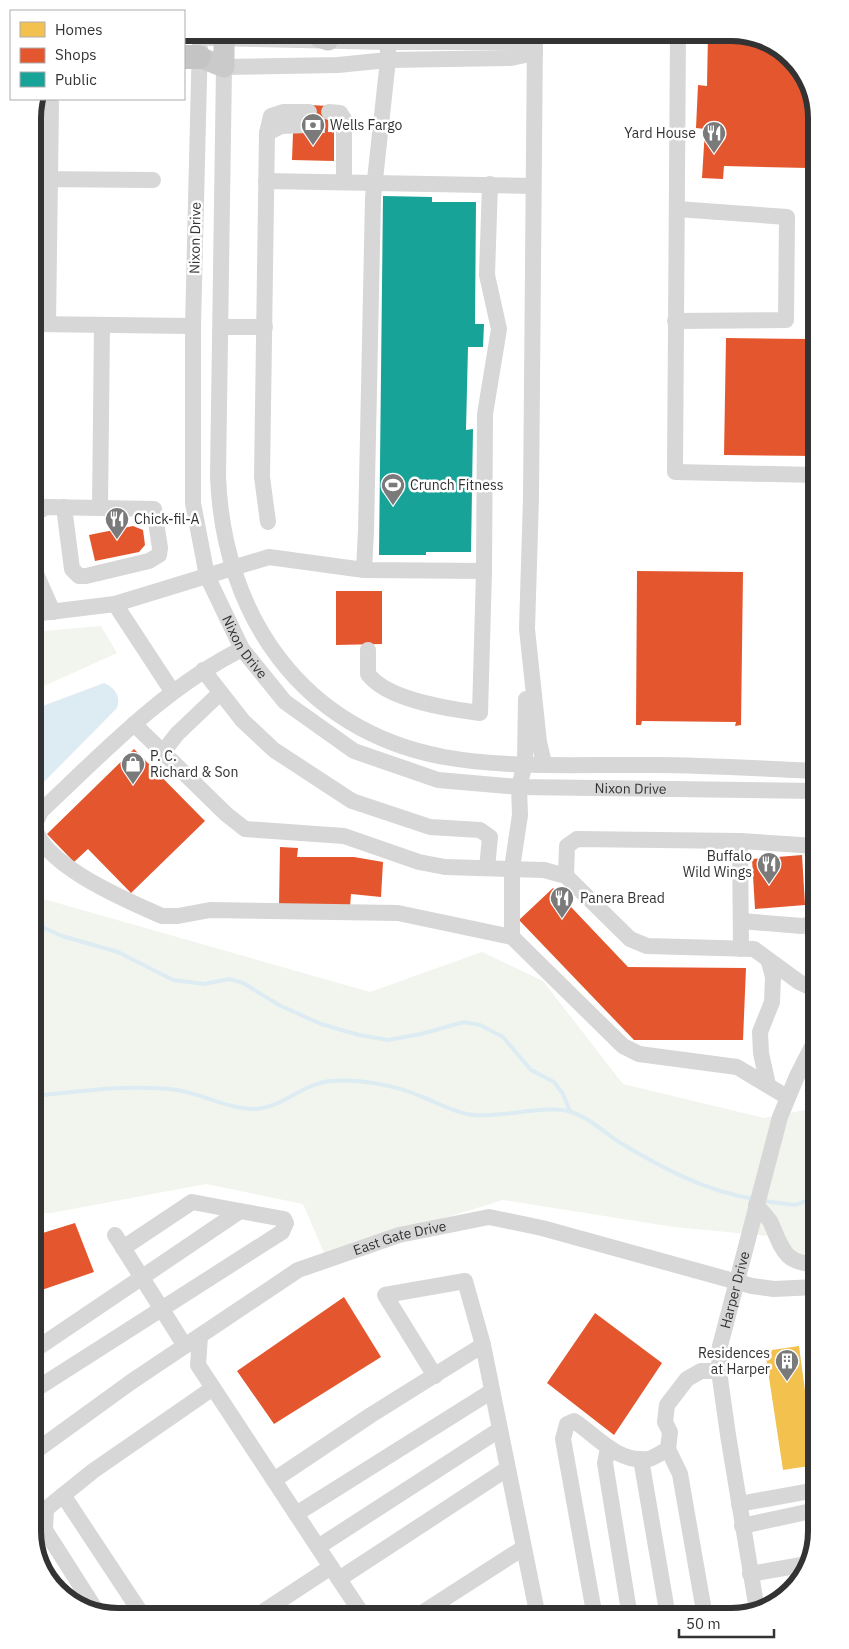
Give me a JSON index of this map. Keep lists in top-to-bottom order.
{
  "streets": {
    "street": ["Nixon Drive", "East Gate Drive", "Harper Drive"]
  },
  "crossings": [
    ["East Gate Drive", "Harper Drive"]
  ],
  "places": {
    "bank": ["Wells Fargo"],
    "restaurant": [
      "Yard House",
      "Chick-fil-A",
      "Buffalo Wild Wings",
      "Panera Bread"
    ],
    "sports": ["Crunch Fitness"],
    "shop": ["P. C. Richard & Son"],
    "building": ["Residences at Harper"]
  },
  "legend": ["Homes", "Shops", "Public"],
  "scale_bar": "50 m"
}
